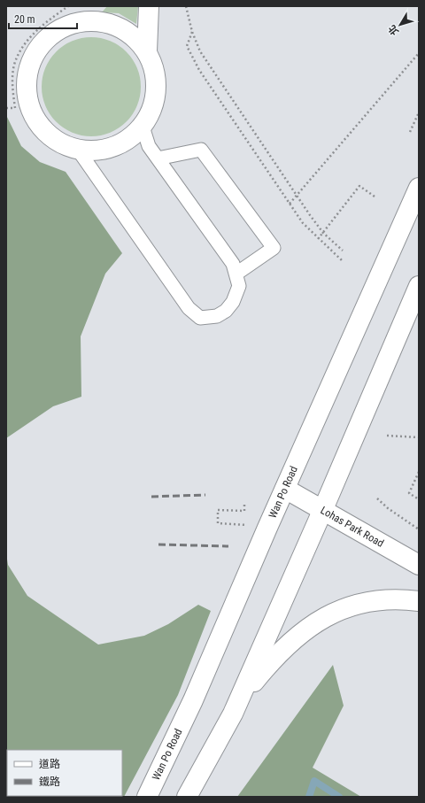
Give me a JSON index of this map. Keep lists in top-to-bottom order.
{
  "streets": {
    "main road": ["Wan Po Road", "Lohas Park Road"]
  },
  "crossings": [
    ["Wan Po Road", "Lohas Park Road"]
  ],
  "legend": ["道路", "鐵路"],
  "scale_bar": "20 m",
  "north": "bottom left"
}
